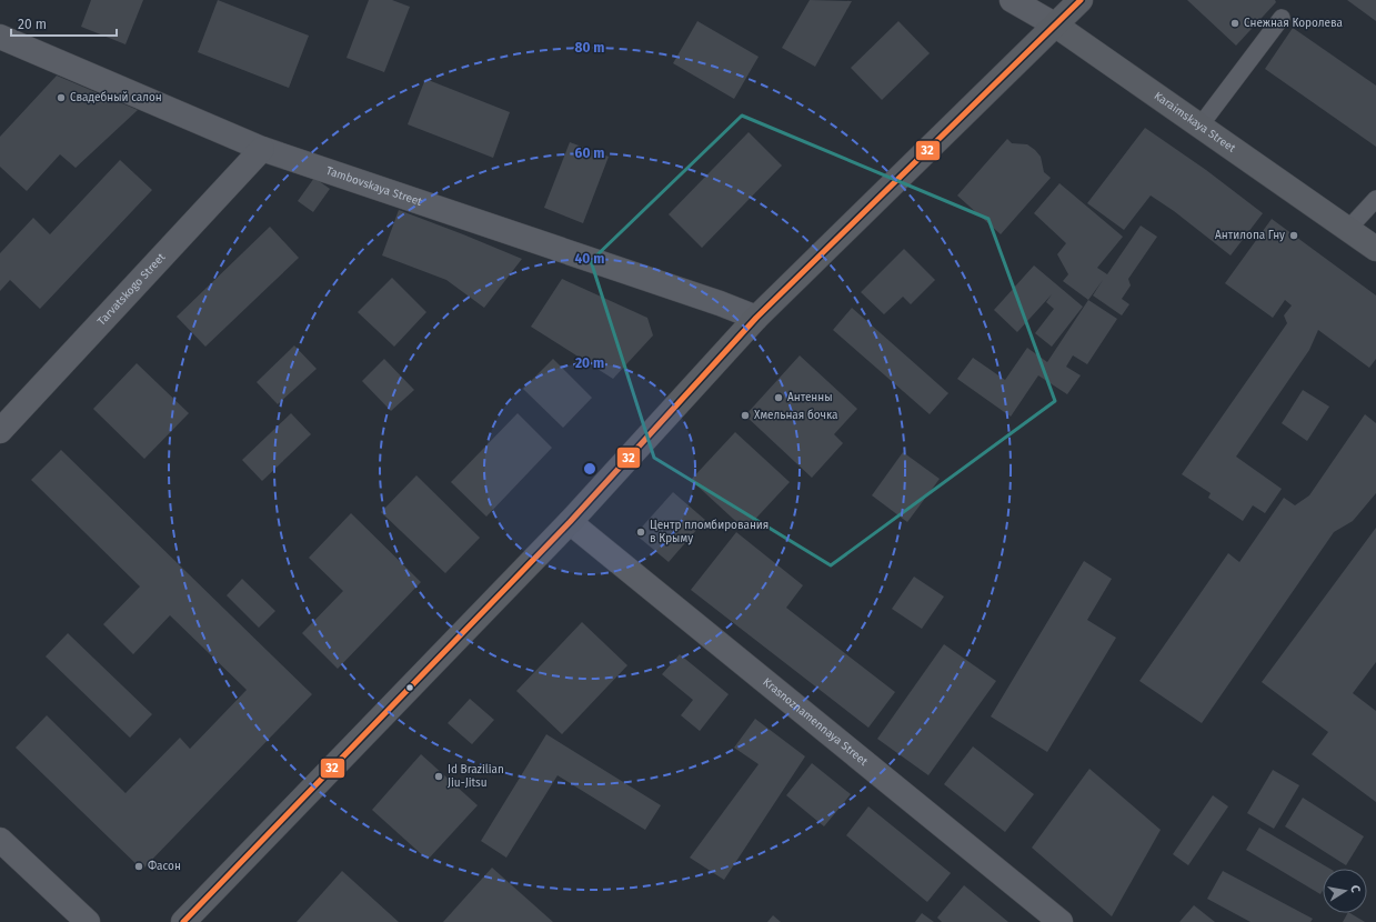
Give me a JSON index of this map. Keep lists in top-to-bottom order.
{
  "streets": {
    "main road": ["Karaimskaya Street"],
    "street": ["Tambovskaya Street", "Tarvatskogo Street", "Krasnoznamennaya Street"]
  },
  "crossings": [
    ["Tambovskaya Street", "Tarvatskogo Street"]
  ],
  "places": [
    "Снежная Королева",
    "Свадебный салон",
    "Антилопа Гну",
    "Антенны",
    "Хмельная бочка",
    "Центр пломбирования в Крыму",
    "Id Brazilian Jiu-Jitsu",
    "Фасон"
  ],
  "lines": ["transit line 32"],
  "scale_bar": "20 m",
  "north": "right",
  "rings": [
    "80 m",
    "60 m",
    "40 m",
    "20 m"
  ]
}
